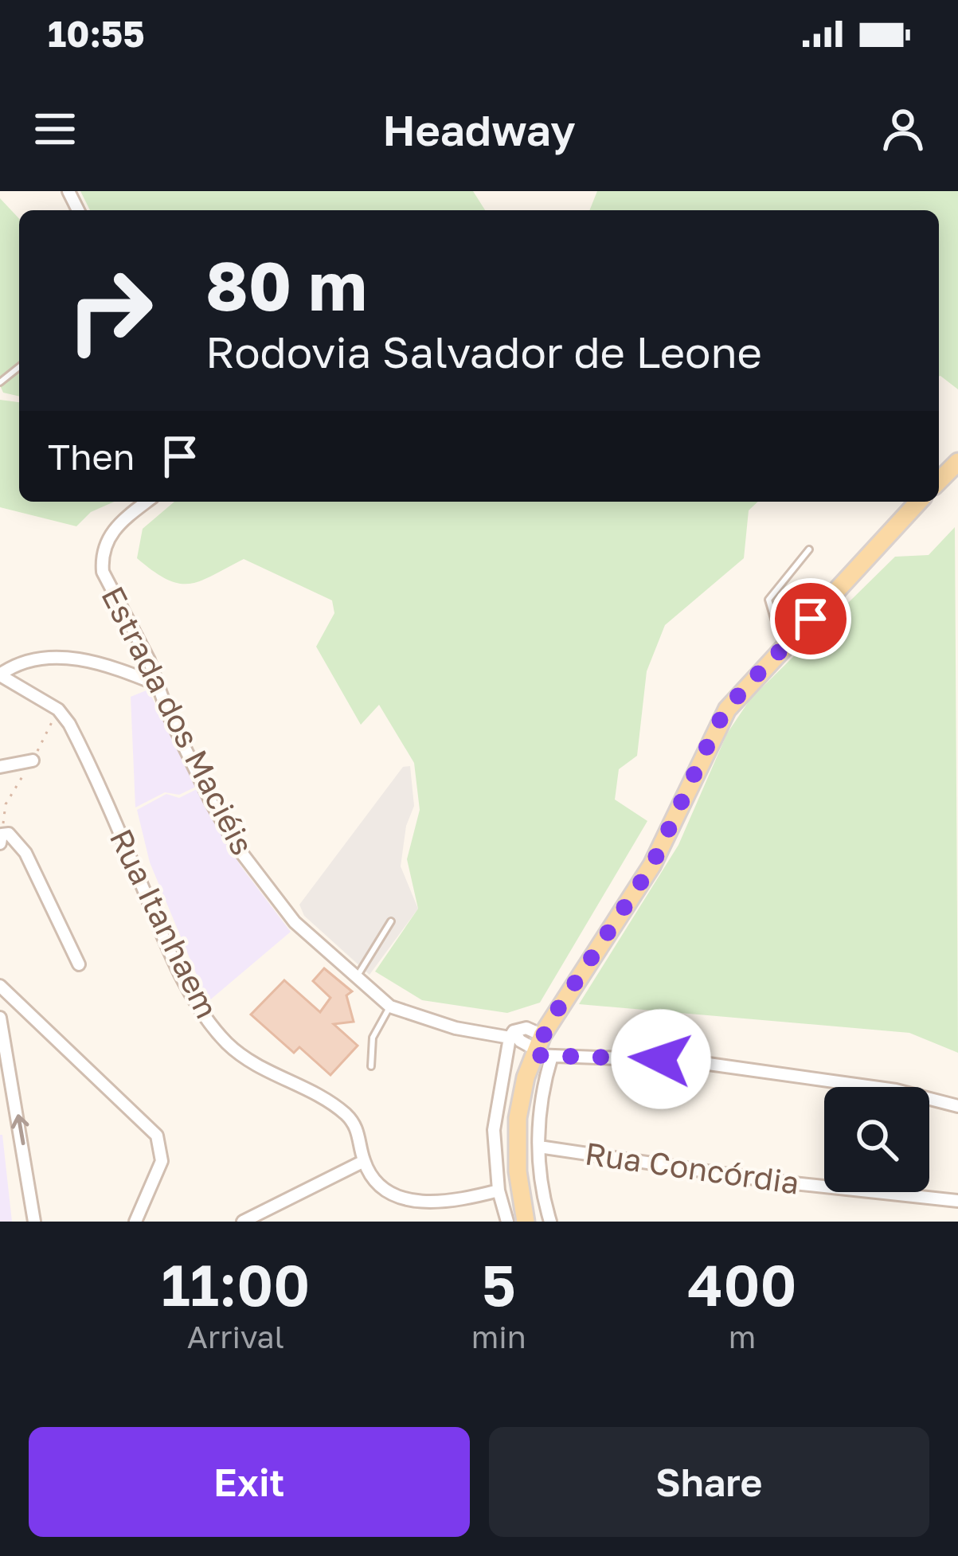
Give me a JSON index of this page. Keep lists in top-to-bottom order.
{
  "streets": {
    "street": ["Estrada dos Maciéis", "Rua Itanhaem", "Rua Concórdia"]
  },
  "page": {
    "status": "10:55",
    "header": "Headway",
    "turn": ["80 m", "Rodovia Salvador de Leone"],
    "then": "Then",
    "eta": [
      "11:00",
      "Arrival",
      "5",
      "min",
      "400",
      "m"
    ],
    "buttons": ["Exit", "Share"]
  }
}
